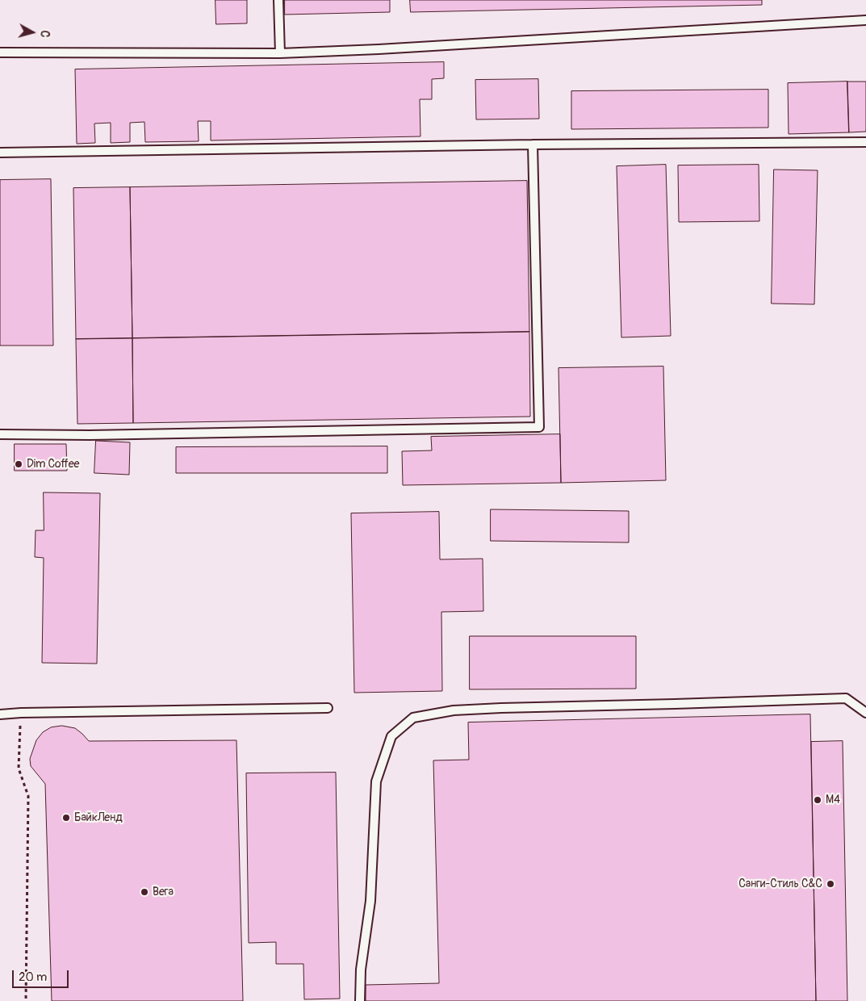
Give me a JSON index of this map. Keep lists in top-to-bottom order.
{
  "places": [
    "Dim Coffee",
    "М4",
    "БайкЛенд",
    "Санги-Стиль C&C",
    "Вега"
  ],
  "scale_bar": "20 m",
  "north": "right"
}
